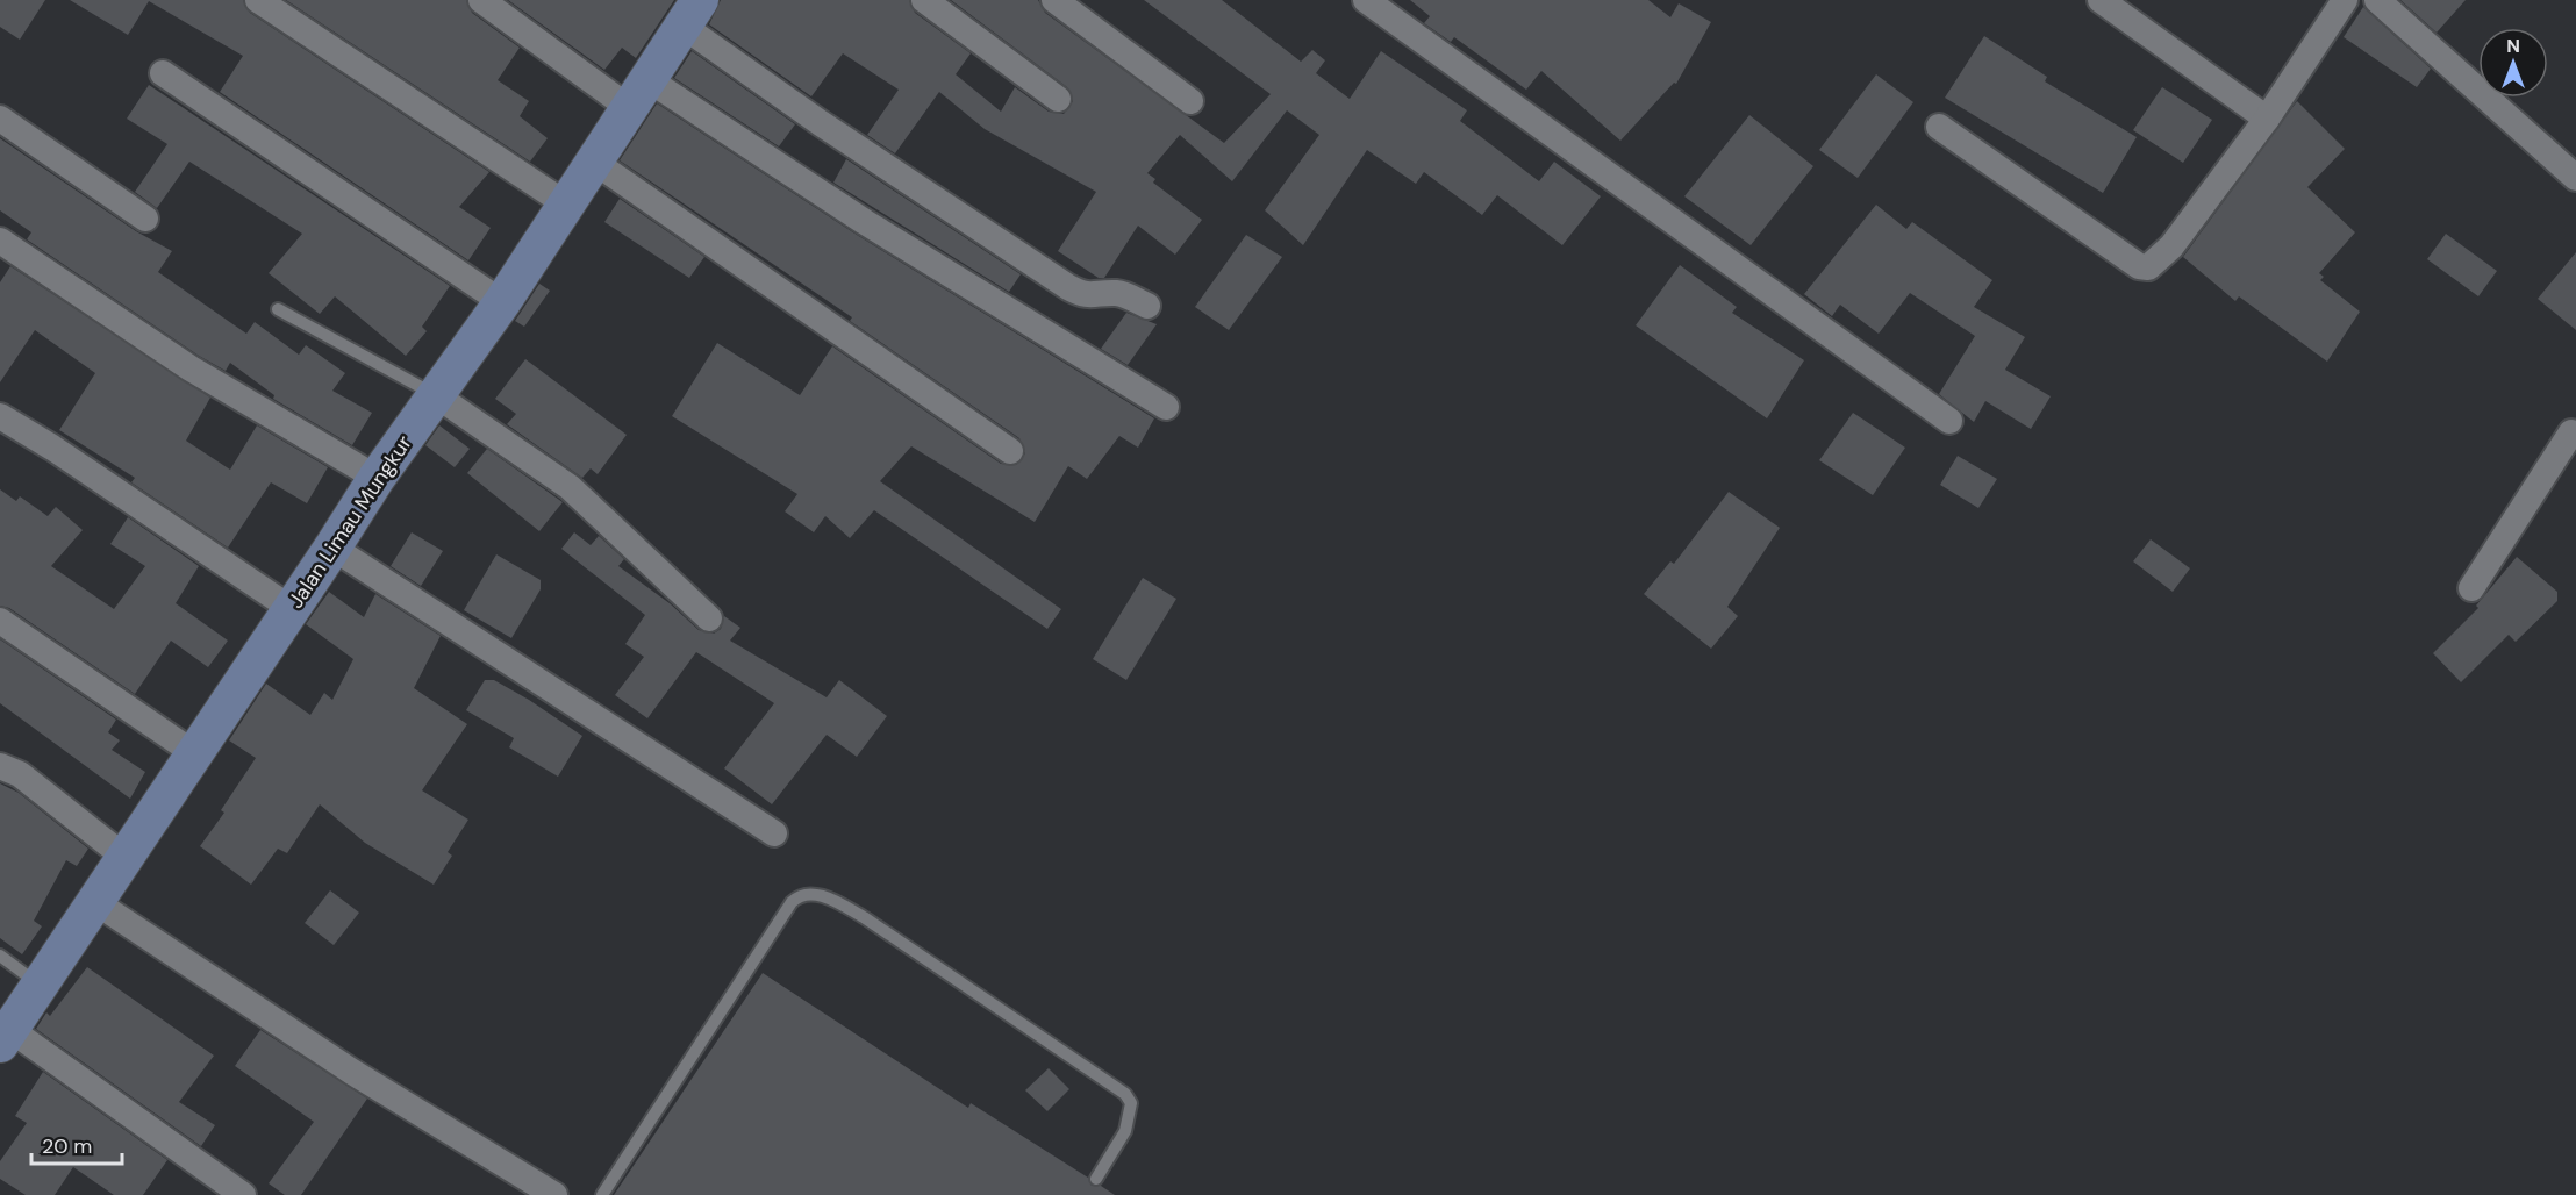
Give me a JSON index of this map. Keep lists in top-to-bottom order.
{
  "streets": {
    "street": ["Jalan Limau Mungkur"]
  },
  "scale_bar": "20 m",
  "north": "top"
}
